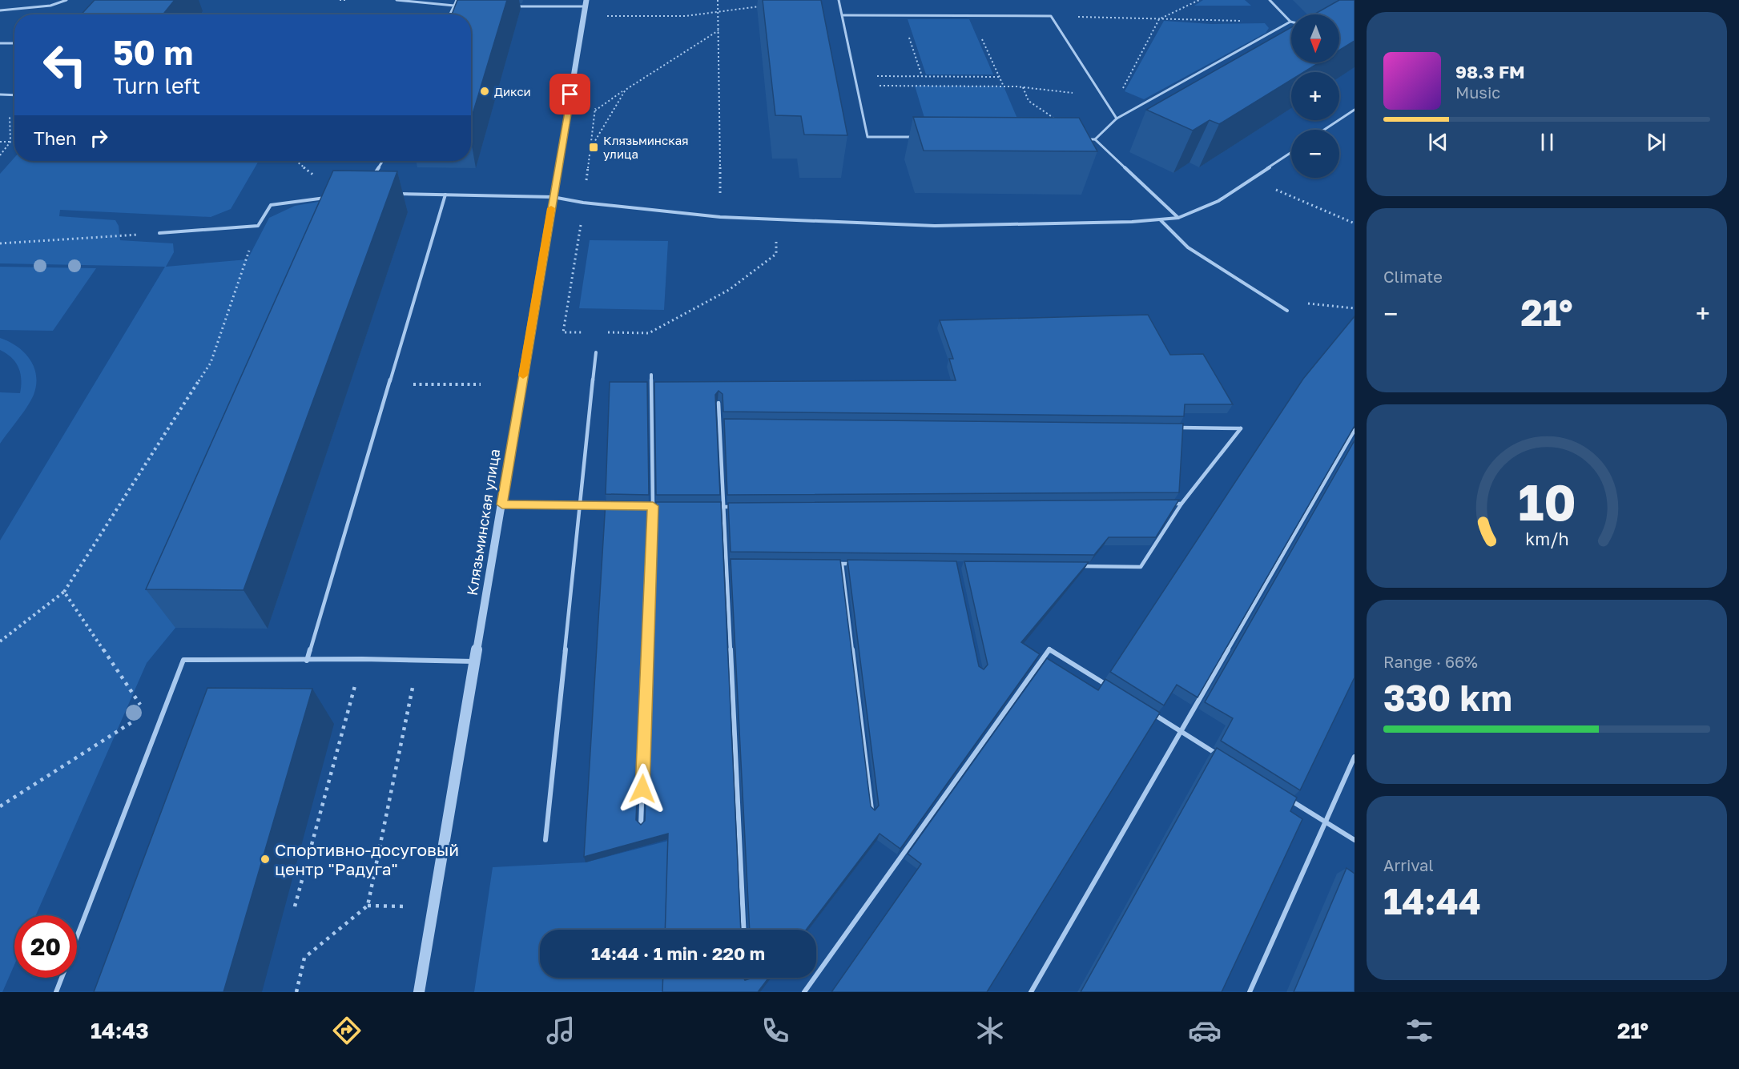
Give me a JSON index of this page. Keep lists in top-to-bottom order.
{
  "streets": {
    "street": ["Клязьминская улица"]
  },
  "places": {
    "other": ["Дикси", "Спортивно-досуговый центр \"Радуга\""],
    "transit": ["Клязьминская улица"]
  },
  "north": "bottom",
  "page": {
    "map_buttons": ["+", "−"],
    "turn": ["50 m", "Turn left"],
    "song": ["98.3 FM", "Music"],
    "then": "Then",
    "tile": [
      "Climate",
      ["Range · 66%", "330 km"],
      ["Arrival", "14:44"]
    ],
    "heat": ["−", "21°", "+"],
    "limit": "20",
    "trip": "14:44 · 1 min · 220 m",
    "tabs": ["14:43", "21°"],
    "gauge": ["10", "km/h"]
  }
}
